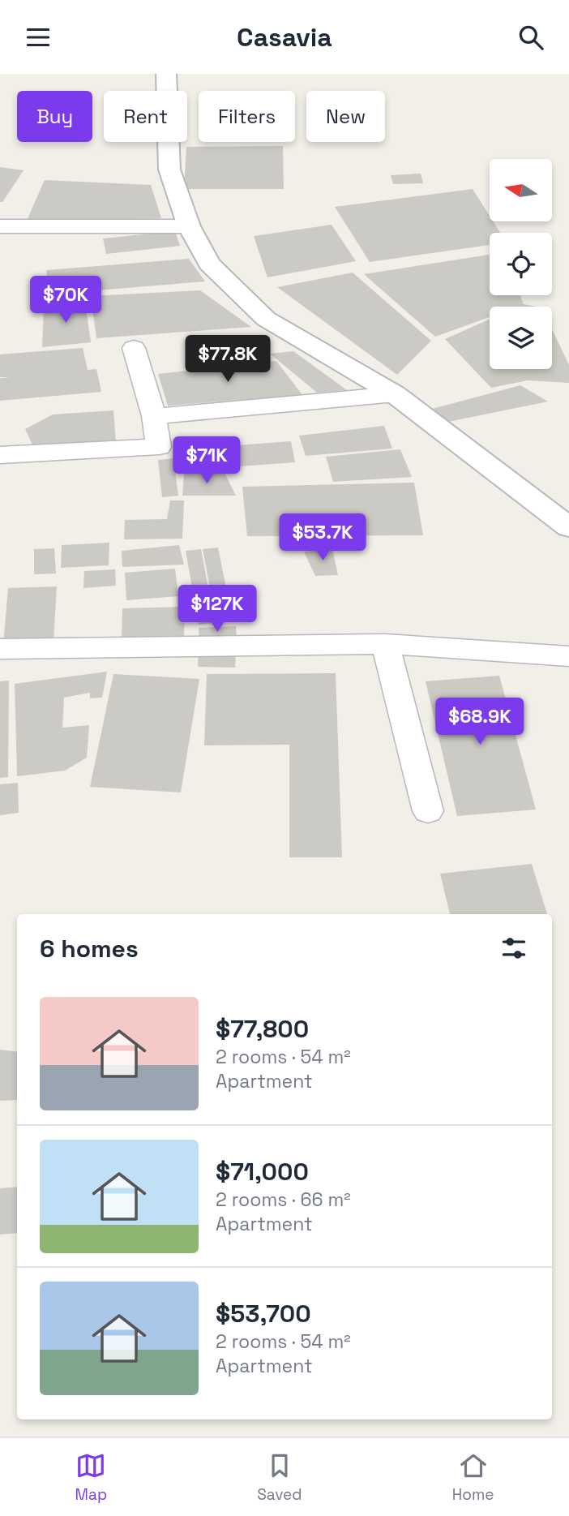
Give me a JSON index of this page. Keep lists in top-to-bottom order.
{
  "north": "left",
  "page": {
    "header": "Casavia",
    "chip": [
      "Buy",
      "Rent",
      "Filters",
      "New"
    ],
    "price": [
      "$70K",
      "$77.8K",
      "$71K",
      "$53.7K",
      "$127K",
      "$68.9K"
    ],
    "heading": "6 homes",
    "list": [
      {
        "name": "$77,800",
        "note": "2 rooms · 54 m² · Apartment"
      },
      {
        "name": "$71,000",
        "note": "2 rooms · 66 m² · Apartment"
      },
      {
        "name": "$53,700",
        "note": "2 rooms · 54 m² · Apartment"
      }
    ],
    "tabs": ["Map", "Saved", "Home"]
  }
}
